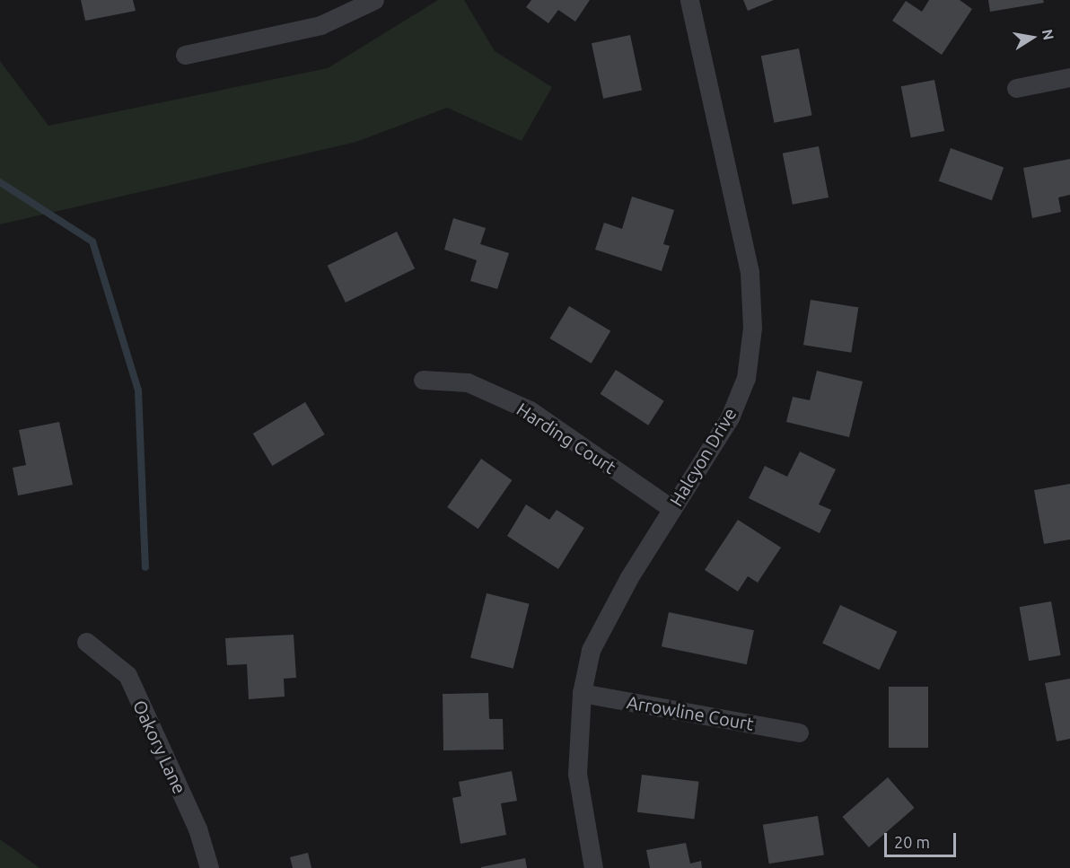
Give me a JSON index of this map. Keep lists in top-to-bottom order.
{
  "streets": {
    "street": [
      "Harding Court",
      "Halcyon Drive",
      "Arrowline Court",
      "Oakory Lane"
    ]
  },
  "crossings": [
    ["Harding Court", "Halcyon Drive"],
    ["Halcyon Drive", "Arrowline Court"]
  ],
  "scale_bar": "20 m",
  "north": "right"
}
